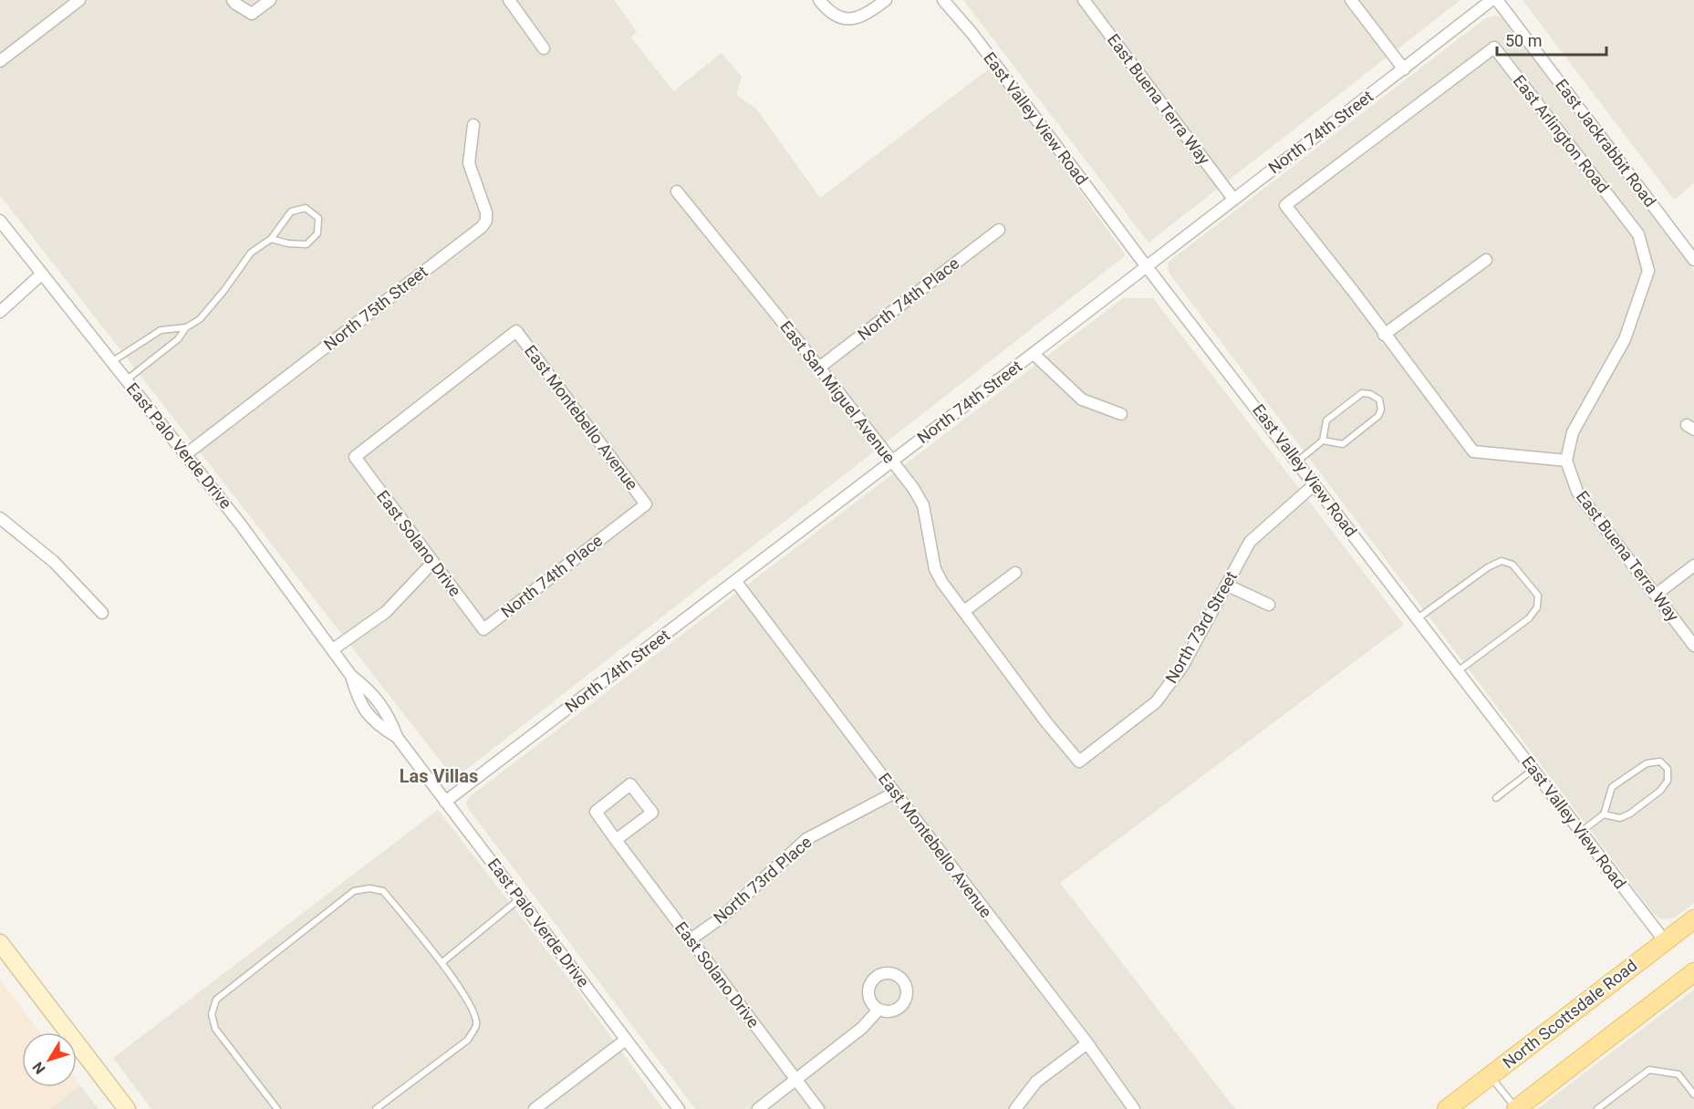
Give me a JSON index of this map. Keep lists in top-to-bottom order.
{
  "streets": {
    "main road": ["North Scottsdale Road"],
    "street": [
      "East Buena Terra Way",
      "East Valley View Road",
      "North 74th Street",
      "East Arlington Road",
      "East Jackrabbit Road",
      "North 74th Place",
      "North 75th Street",
      "East San Miguel Avenue",
      "East Montebello Avenue",
      "East Palo Verde Drive",
      "East Solano Drive",
      "North 73rd Street",
      "North 73rd Place"
    ]
  },
  "crossings": [
    ["East Buena Terra Way", "North 74th Street"],
    ["East Buena Terra Way", "East Arlington Road"],
    ["East Valley View Road", "North 74th Street"],
    ["East Valley View Road", "North 73rd Street"],
    ["East Valley View Road", "North Scottsdale Road"],
    ["North 74th Street", "East San Miguel Avenue"],
    ["North 74th Street", "East Montebello Avenue"],
    ["North 74th Street", "East Palo Verde Drive"],
    ["North 74th Place", "East San Miguel Avenue"],
    ["North 74th Place", "East Montebello Avenue"],
    ["North 74th Place", "East Solano Drive"],
    ["North 75th Street", "East Palo Verde Drive"],
    ["East San Miguel Avenue", "North 73rd Street"],
    ["East Montebello Avenue", "East Solano Drive"],
    ["East Montebello Avenue", "North 73rd Place"],
    ["East Solano Drive", "North 73rd Place"]
  ],
  "districts": ["Las Villas"],
  "scale_bar": "50 m",
  "north": "bottom left"
}
